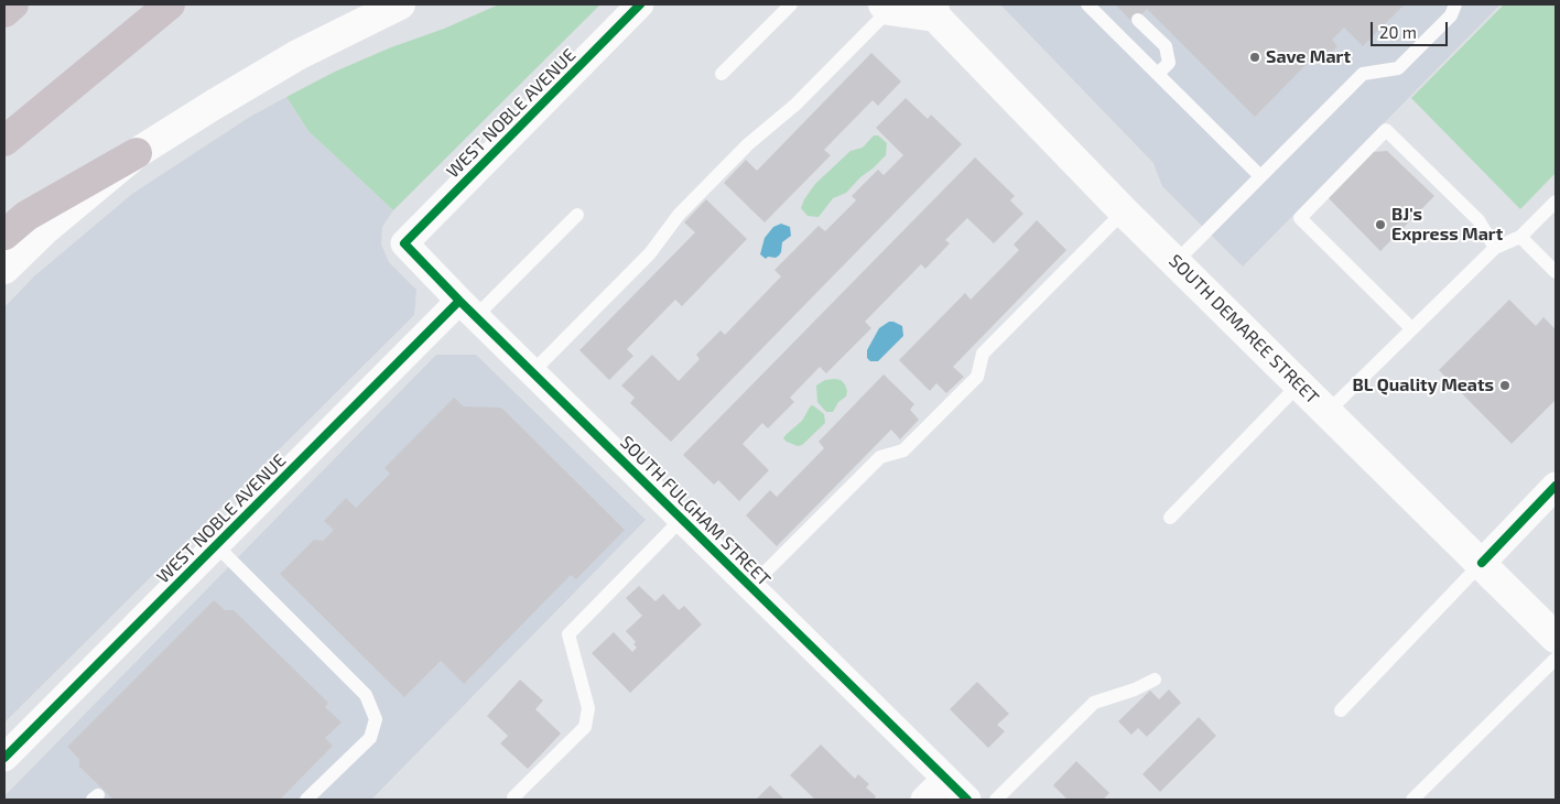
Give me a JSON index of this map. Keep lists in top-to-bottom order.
{
  "streets": {
    "main road": ["SOUTH DEMAREE STREET"],
    "street": ["WEST NOBLE AVENUE", "SOUTH FULGHAM STREET"]
  },
  "crossings": [
    ["WEST NOBLE AVENUE", "SOUTH FULGHAM STREET"]
  ],
  "places": ["Save Mart", "BJ's Express Mart", "BL Quality Meats"],
  "scale_bar": "20 m"
}
